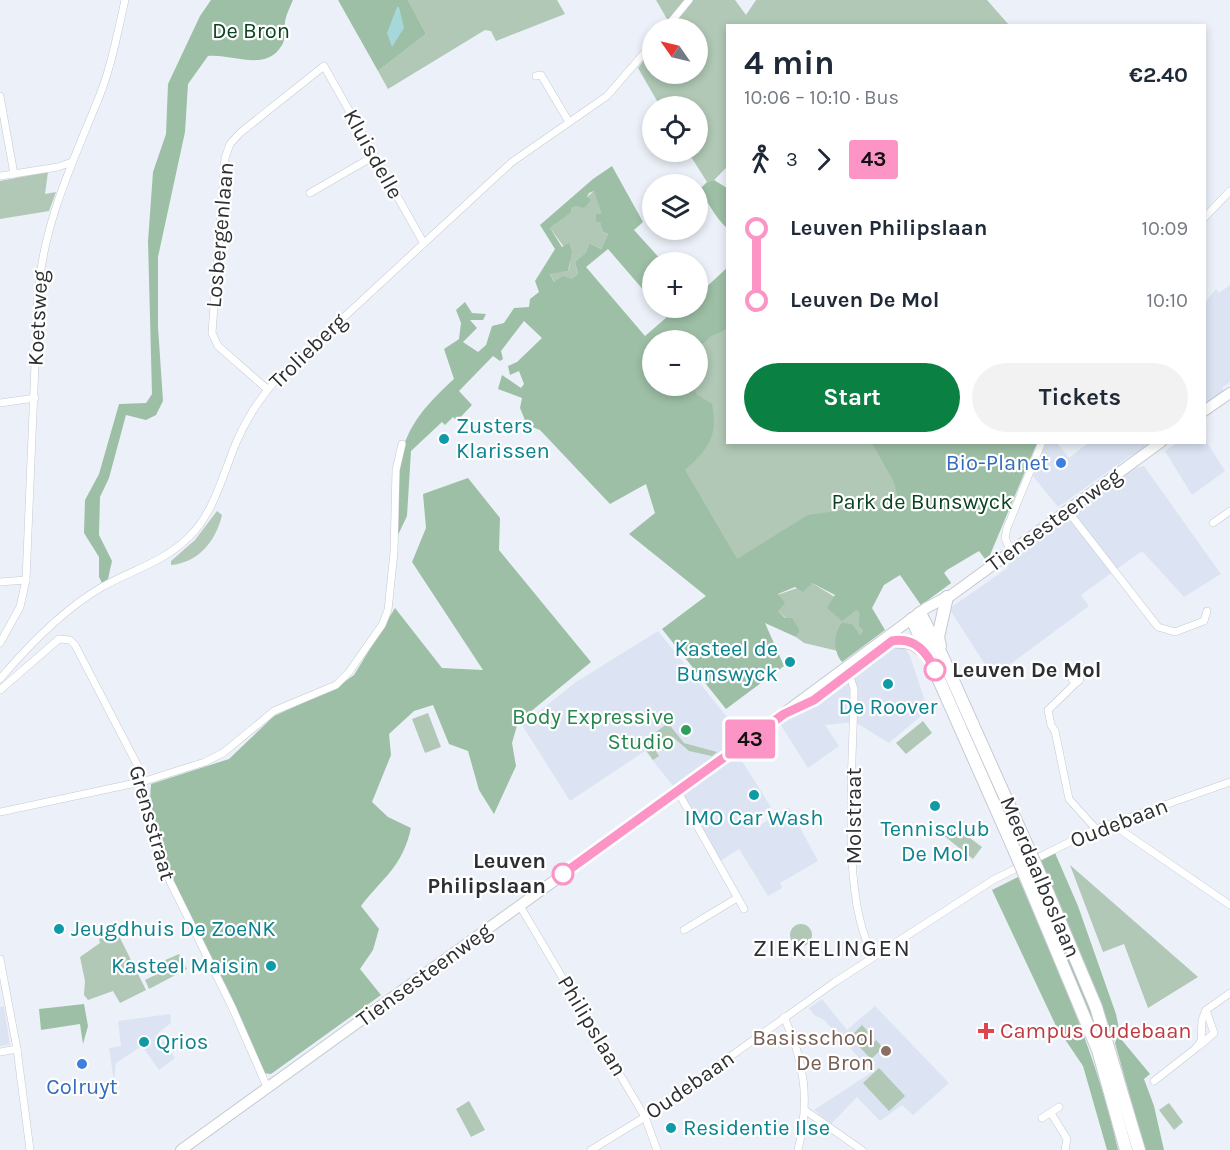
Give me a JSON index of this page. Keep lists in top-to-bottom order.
{
  "streets": {
    "highway": ["Meerdaalboslaan"],
    "main road": ["Tiensesteenweg"],
    "street": [
      "Kluisdelle",
      "Losbergenlaan",
      "Koetsweg",
      "Trolieberg",
      "Molstraat",
      "Grensstraat",
      "Oudebaan",
      "Philipslaan"
    ]
  },
  "crossings": [
    ["Kluisdelle", "Losbergenlaan"],
    ["Kluisdelle", "Trolieberg"],
    ["Losbergenlaan", "Trolieberg"],
    ["Tiensesteenweg", "Molstraat"],
    ["Tiensesteenweg", "Grensstraat"],
    ["Tiensesteenweg", "Meerdaalboslaan"],
    ["Tiensesteenweg", "Philipslaan"],
    ["Molstraat", "Oudebaan"],
    ["Oudebaan", "Philipslaan"]
  ],
  "districts": ["ZIEKELINGEN"],
  "parks": ["De Bron", "Park de Bunswyck"],
  "places": {
    "other": [
      "Zusters Klarissen",
      "Bio-Planet",
      "Kasteel de Bunswyck",
      "Leuven De Mol",
      "De Roover",
      "Body Expressive Studio",
      "IMO Car Wash",
      "Tennisclub De Mol",
      "Leuven Philipslaan",
      "Jeugdhuis De ZoeNK",
      "Kasteel Maisin",
      "Qrios",
      "Basisschool De Bron",
      "Colruyt",
      "Residentie Ilse"
    ],
    "health": ["Campus Oudebaan"]
  },
  "lines": ["bus line 43"],
  "north": "top left",
  "page": {
    "on_map": "43",
    "map_buttons": ["+", "−"],
    "heading": ["4 min", "10:06 – 10:10 · Bus", "€2.40"],
    "legs": ["3", "43"],
    "list": [
      {
        "name": "Leuven Philipslaan",
        "value": "10:09"
      },
      {
        "name": "Leuven De Mol",
        "value": "10:10"
      }
    ],
    "buttons": ["Start", "Tickets"]
  }
}
